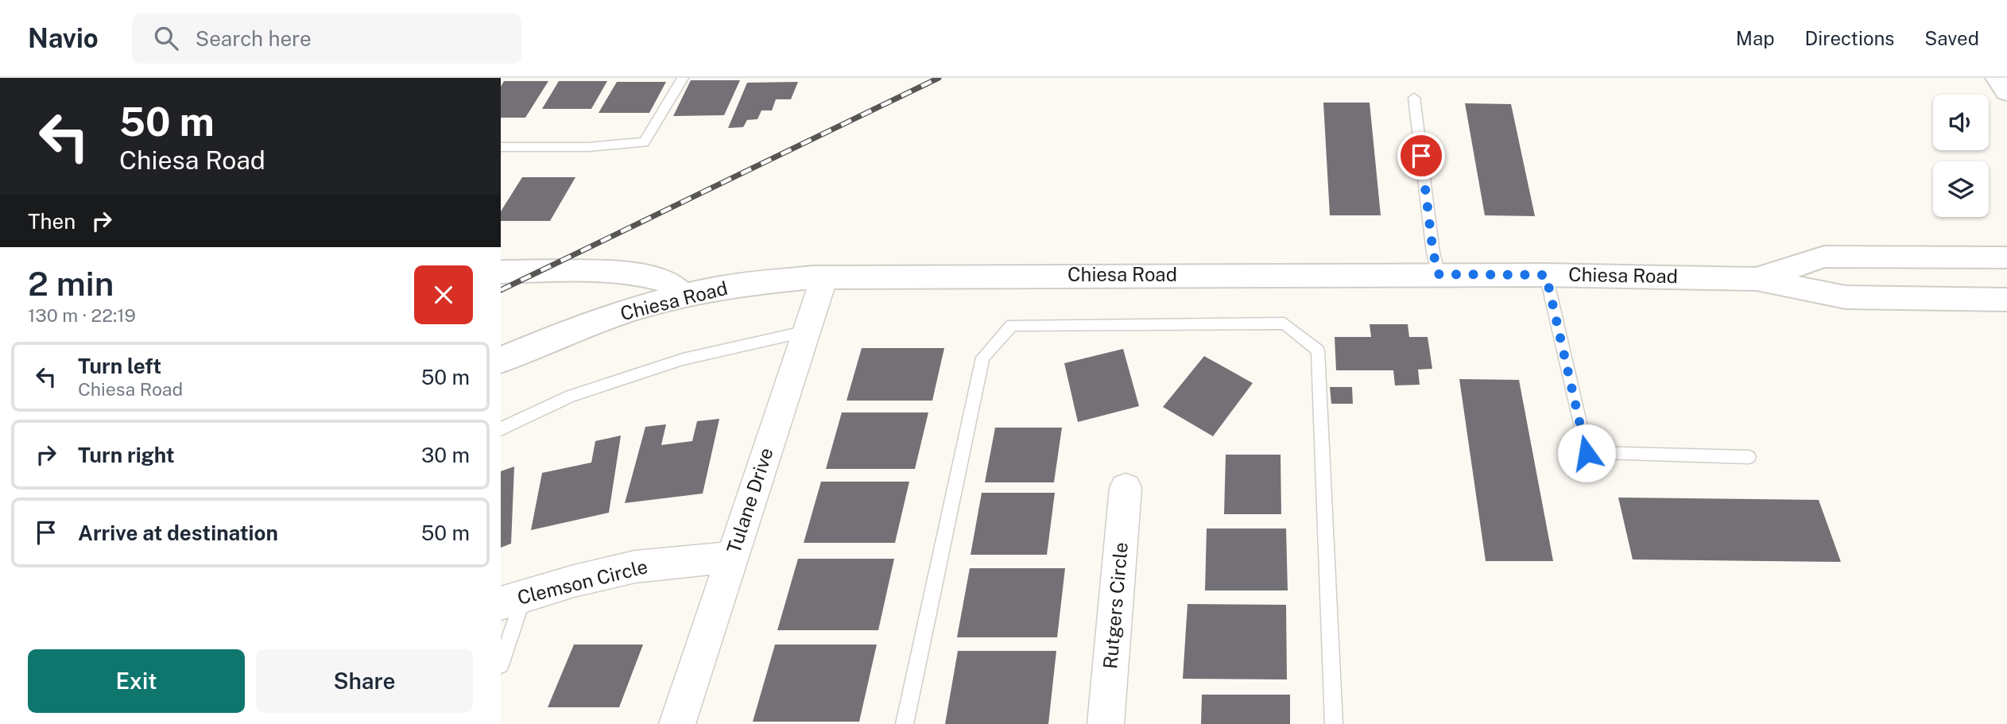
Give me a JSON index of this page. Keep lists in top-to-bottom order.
{
  "streets": {
    "main road": ["Chiesa Road"],
    "street": ["Tulane Drive", "Clemson Circle", "Rutgers Circle"]
  },
  "crossings": [
    ["Chiesa Road", "Tulane Drive"],
    ["Tulane Drive", "Clemson Circle"]
  ],
  "page": {
    "header": "Navio",
    "search": "Search here",
    "nav": ["Map", "Directions", "Saved"],
    "turn": ["50 m", "Chiesa Road"],
    "then": "Then",
    "heading": ["2 min", "130 m · 22:19"],
    "list": [
      {
        "name": "Turn left",
        "note": "Chiesa Road",
        "value": "50 m"
      },
      {
        "name": "Turn right",
        "value": "30 m"
      },
      {
        "name": "Arrive at destination",
        "value": "50 m"
      }
    ],
    "buttons": ["Exit", "Share"]
  }
}
